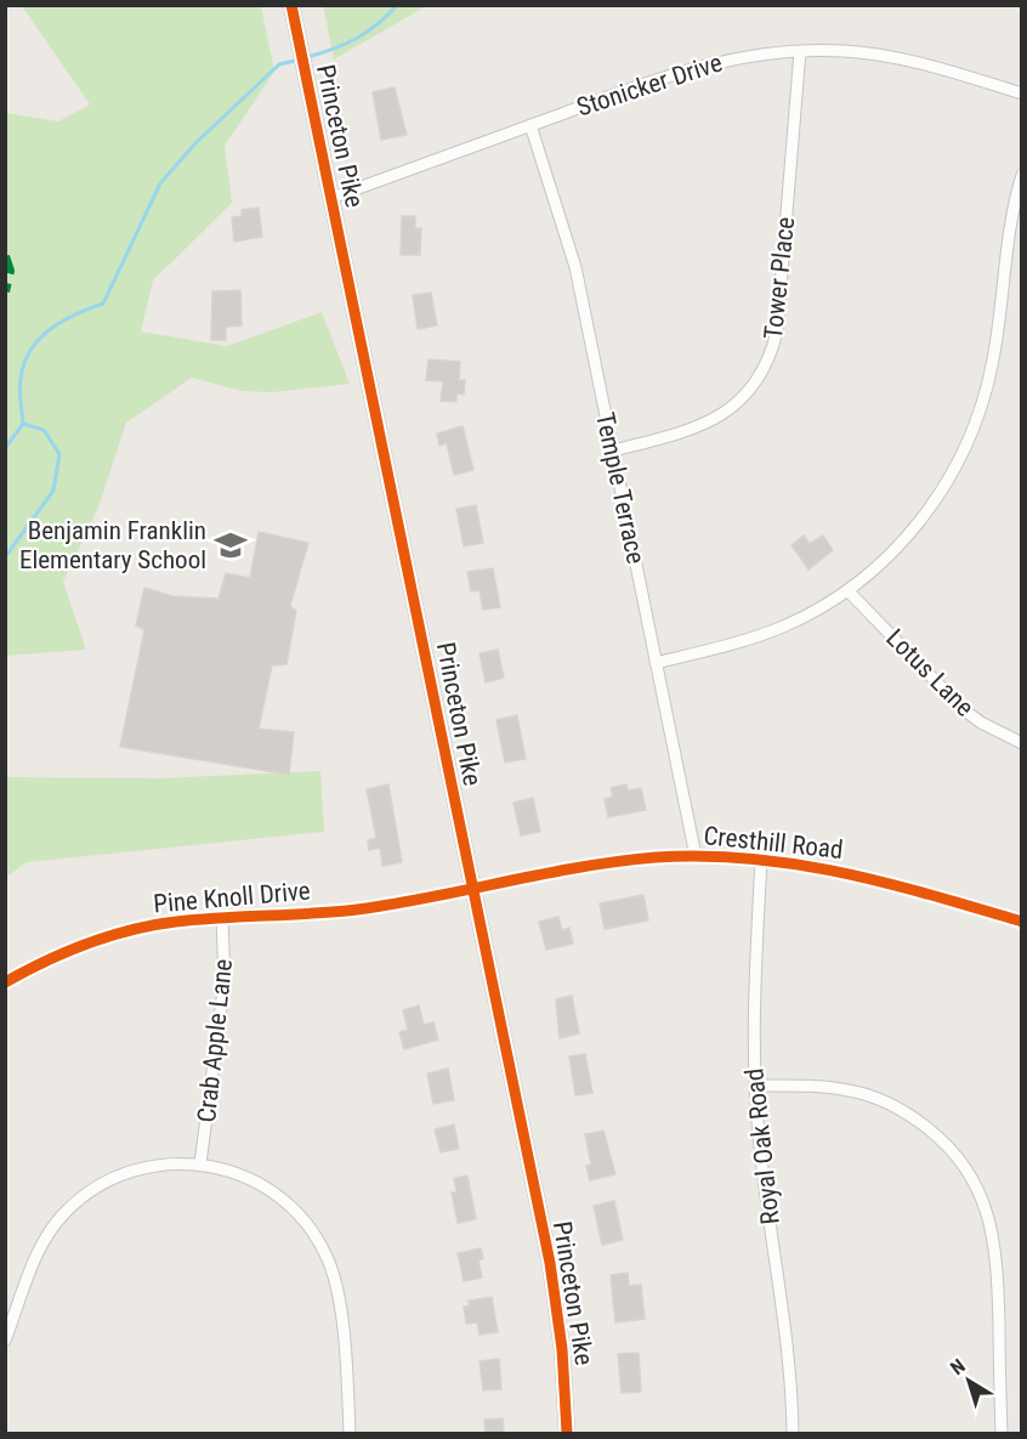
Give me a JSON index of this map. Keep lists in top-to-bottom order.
{
  "streets": {
    "main road": ["Princeton Pike"],
    "street": [
      "Stonicker Drive",
      "Tower Place",
      "Temple Terrace",
      "Lotus Lane",
      "Cresthill Road",
      "Pine Knoll Drive",
      "Crab Apple Lane",
      "Royal Oak Road"
    ]
  },
  "crossings": [
    ["Stonicker Drive", "Princeton Pike"],
    ["Stonicker Drive", "Tower Place"],
    ["Stonicker Drive", "Temple Terrace"],
    ["Princeton Pike", "Cresthill Road"],
    ["Princeton Pike", "Pine Knoll Drive"],
    ["Tower Place", "Temple Terrace"],
    ["Temple Terrace", "Cresthill Road"],
    ["Cresthill Road", "Pine Knoll Drive"],
    ["Cresthill Road", "Royal Oak Road"],
    ["Pine Knoll Drive", "Crab Apple Lane"]
  ],
  "places": {
    "school or university": ["Benjamin Franklin Elementary School"]
  },
  "north": "top left"
}
